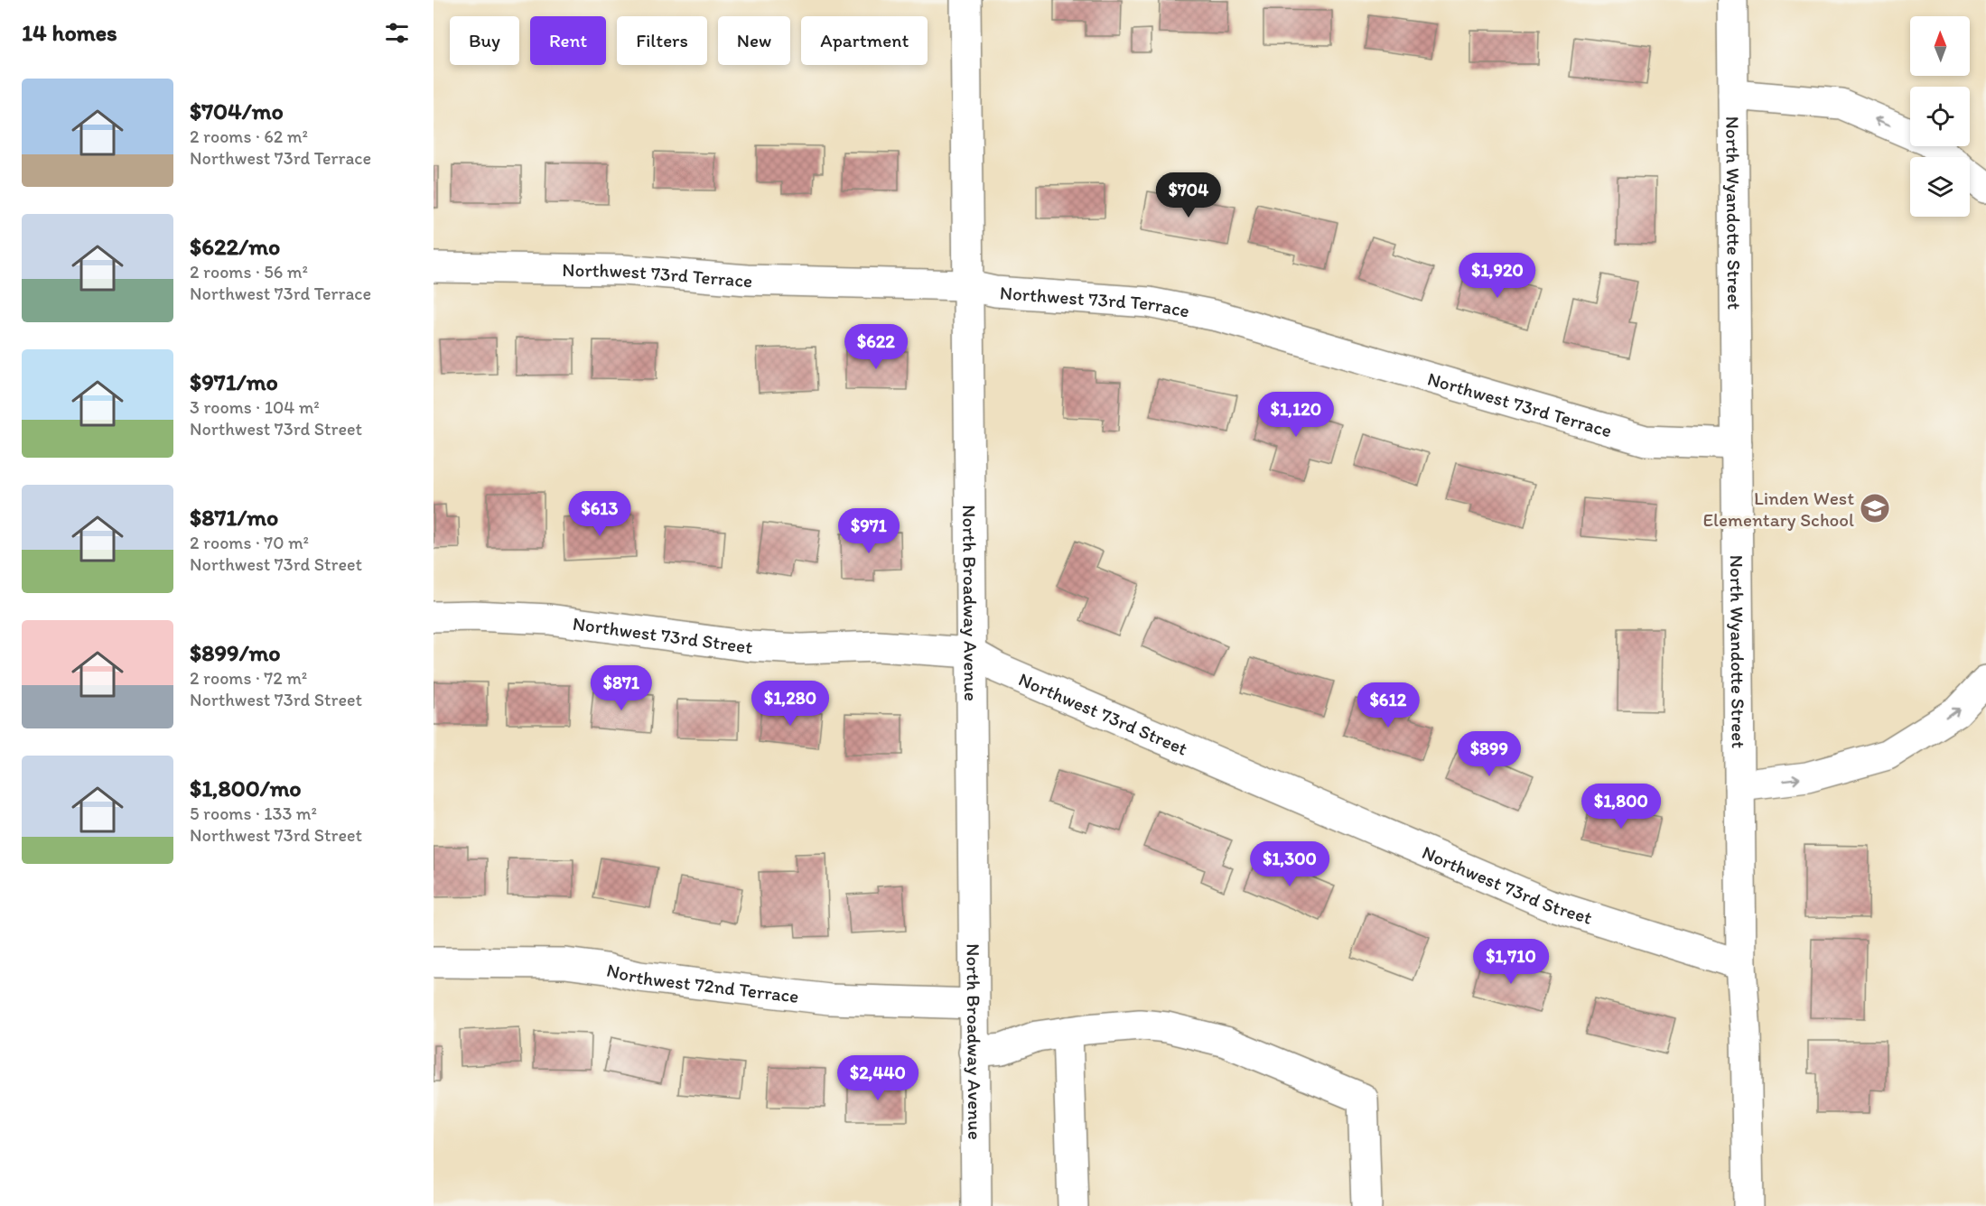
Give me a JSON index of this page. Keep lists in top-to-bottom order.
{
  "streets": {
    "street": [
      "North Wyandotte Street",
      "Northwest 73rd Terrace",
      "North Broadway Avenue",
      "Northwest 73rd Street",
      "Northwest 72nd Terrace"
    ]
  },
  "crossings": [
    ["North Wyandotte Street", "Northwest 73rd Terrace"],
    ["North Wyandotte Street", "Northwest 73rd Street"],
    ["Northwest 73rd Terrace", "North Broadway Avenue"],
    ["North Broadway Avenue", "Northwest 73rd Street"],
    ["North Broadway Avenue", "Northwest 72nd Terrace"]
  ],
  "places": {
    "school or university": ["Linden West Elementary School"]
  },
  "north": "top",
  "page": {
    "heading": "14 homes",
    "chip": [
      "Buy",
      "Rent",
      "Filters",
      "New",
      "Apartment"
    ],
    "list": [
      {
        "name": "$704/mo",
        "note": "2 rooms · 62 m² · Northwest 73rd Terrace"
      },
      {
        "name": "$622/mo",
        "note": "2 rooms · 56 m² · Northwest 73rd Terrace"
      },
      {
        "name": "$971/mo",
        "note": "3 rooms · 104 m² · Northwest 73rd Street"
      },
      {
        "name": "$871/mo",
        "note": "2 rooms · 70 m² · Northwest 73rd Street"
      },
      {
        "name": "$899/mo",
        "note": "2 rooms · 72 m² · Northwest 73rd Street"
      },
      {
        "name": "$1,800/mo",
        "note": "5 rooms · 133 m² · Northwest 73rd Street"
      }
    ],
    "price": [
      "$704",
      "$1,920",
      "$622",
      "$1,120",
      "$613",
      "$971",
      "$871",
      "$1,280",
      "$612",
      "$899",
      "$1,800",
      "$1,300",
      "$1,710",
      "$2,440"
    ]
  }
}
